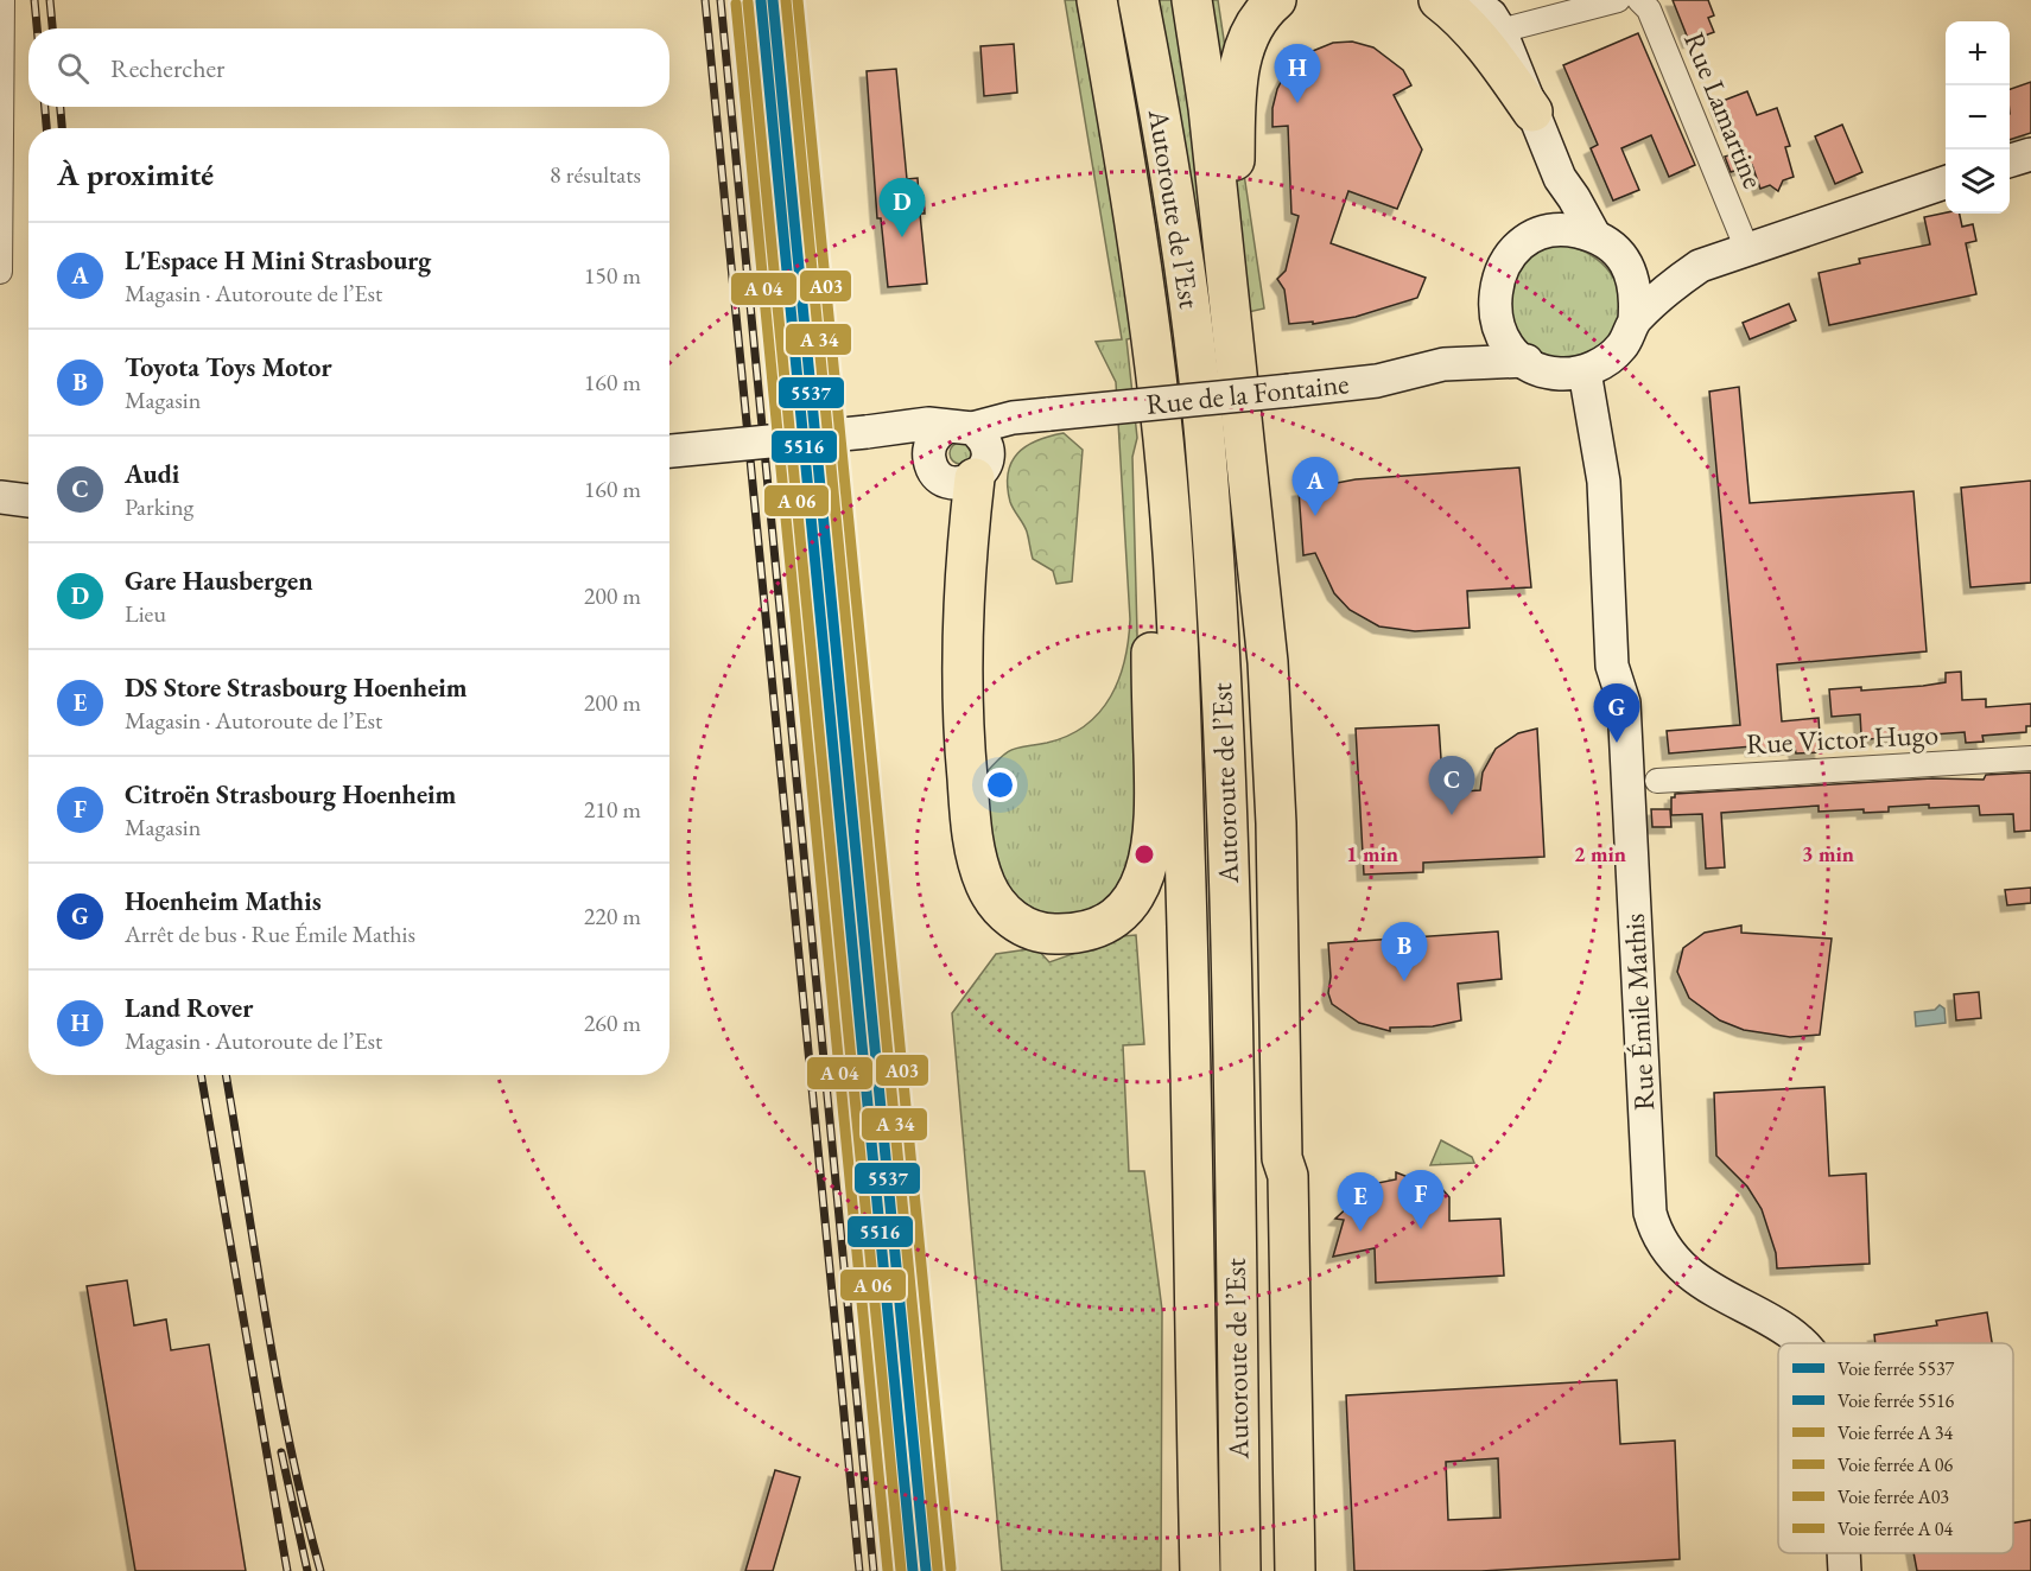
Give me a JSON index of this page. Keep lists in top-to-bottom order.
{
  "streets": {
    "highway": ["Autoroute de l’Est"],
    "street": [
      "Rue Lamartine",
      "Rue de la Fontaine",
      "Rue Victor Hugo",
      "Rue Émile Mathis"
    ]
  },
  "crossings": [
    ["Rue de la Fontaine", "Rue Émile Mathis"]
  ],
  "lines": ["rail line 5537", "rail line A03", "rail line 5516"],
  "legend": [
    "Voie ferrée 5537",
    "Voie ferrée 5516",
    "Voie ferrée A 34",
    "Voie ferrée A 06",
    "Voie ferrée A03",
    "Voie ferrée A 04"
  ],
  "page": {
    "map_buttons": ["+", "−"],
    "search": "Rechercher",
    "pins": [
      "H",
      "D",
      "A",
      "G",
      "C",
      "B",
      "F",
      "E"
    ],
    "heading": ["À proximité", "8 résultats"],
    "list": [
      {
        "mark": "A",
        "name": "L'Espace H Mini Strasbourg",
        "note": "Magasin · Autoroute de l’Est",
        "value": "150 m"
      },
      {
        "mark": "B",
        "name": "Toyota Toys Motor",
        "note": "Magasin",
        "value": "160 m"
      },
      {
        "mark": "C",
        "name": "Audi",
        "note": "Parking",
        "value": "160 m"
      },
      {
        "mark": "D",
        "name": "Gare Hausbergen",
        "note": "Lieu",
        "value": "200 m"
      },
      {
        "mark": "E",
        "name": "DS Store Strasbourg Hoenheim",
        "note": "Magasin · Autoroute de l’Est",
        "value": "200 m"
      },
      {
        "mark": "F",
        "name": "Citroën Strasbourg Hoenheim",
        "note": "Magasin",
        "value": "210 m"
      },
      {
        "mark": "G",
        "name": "Hoenheim Mathis",
        "note": "Arrêt de bus · Rue Émile Mathis",
        "value": "220 m"
      },
      {
        "mark": "H",
        "name": "Land Rover",
        "note": "Magasin · Autoroute de l’Est",
        "value": "260 m"
      }
    ]
  },
  "rings": ["1 min", "2 min", "3 min"]
}
